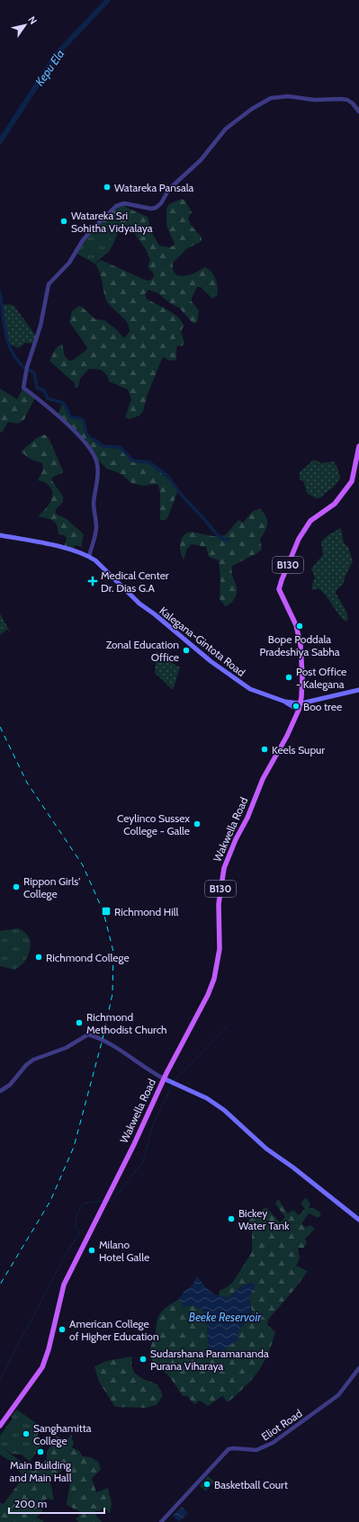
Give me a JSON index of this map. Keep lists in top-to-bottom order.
{
  "streets": {
    "main road": ["B130", "Kalegana-Gintota Road", "Wakwella Road"],
    "street": ["Eliot Road"]
  },
  "crossings": [
    ["Kalegana-Gintota Road", "Wakwella Road"]
  ],
  "water": ["Kepu Ela", "Beeke Reservoir"],
  "places": {
    "other": [
      "Watareka Pansala",
      "Watareka Sri Sohitha Vidyalaya",
      "Bope Poddala Pradeshiya Sabha",
      "Zonal Education Office",
      "Post Office - Kalegana",
      "Boo tree",
      "Keels Supur",
      "Ceylinco Sussex College - Galle",
      "Rippon Girls' College",
      "Richmond College",
      "Richmond Methodist Church",
      "Bickey Water Tank",
      "Milano Hotel Galle",
      "American College of Higher Education",
      "Sudarshana Paramananda Purana Viharaya",
      "Sanghamitta College",
      "Main Building and Main Hall",
      "Basketball Court"
    ],
    "health": ["Medical Center Dr. Dias G.A"],
    "transit": ["Richmond Hill"]
  },
  "scale_bar": "200 m",
  "north": "top right"
}
